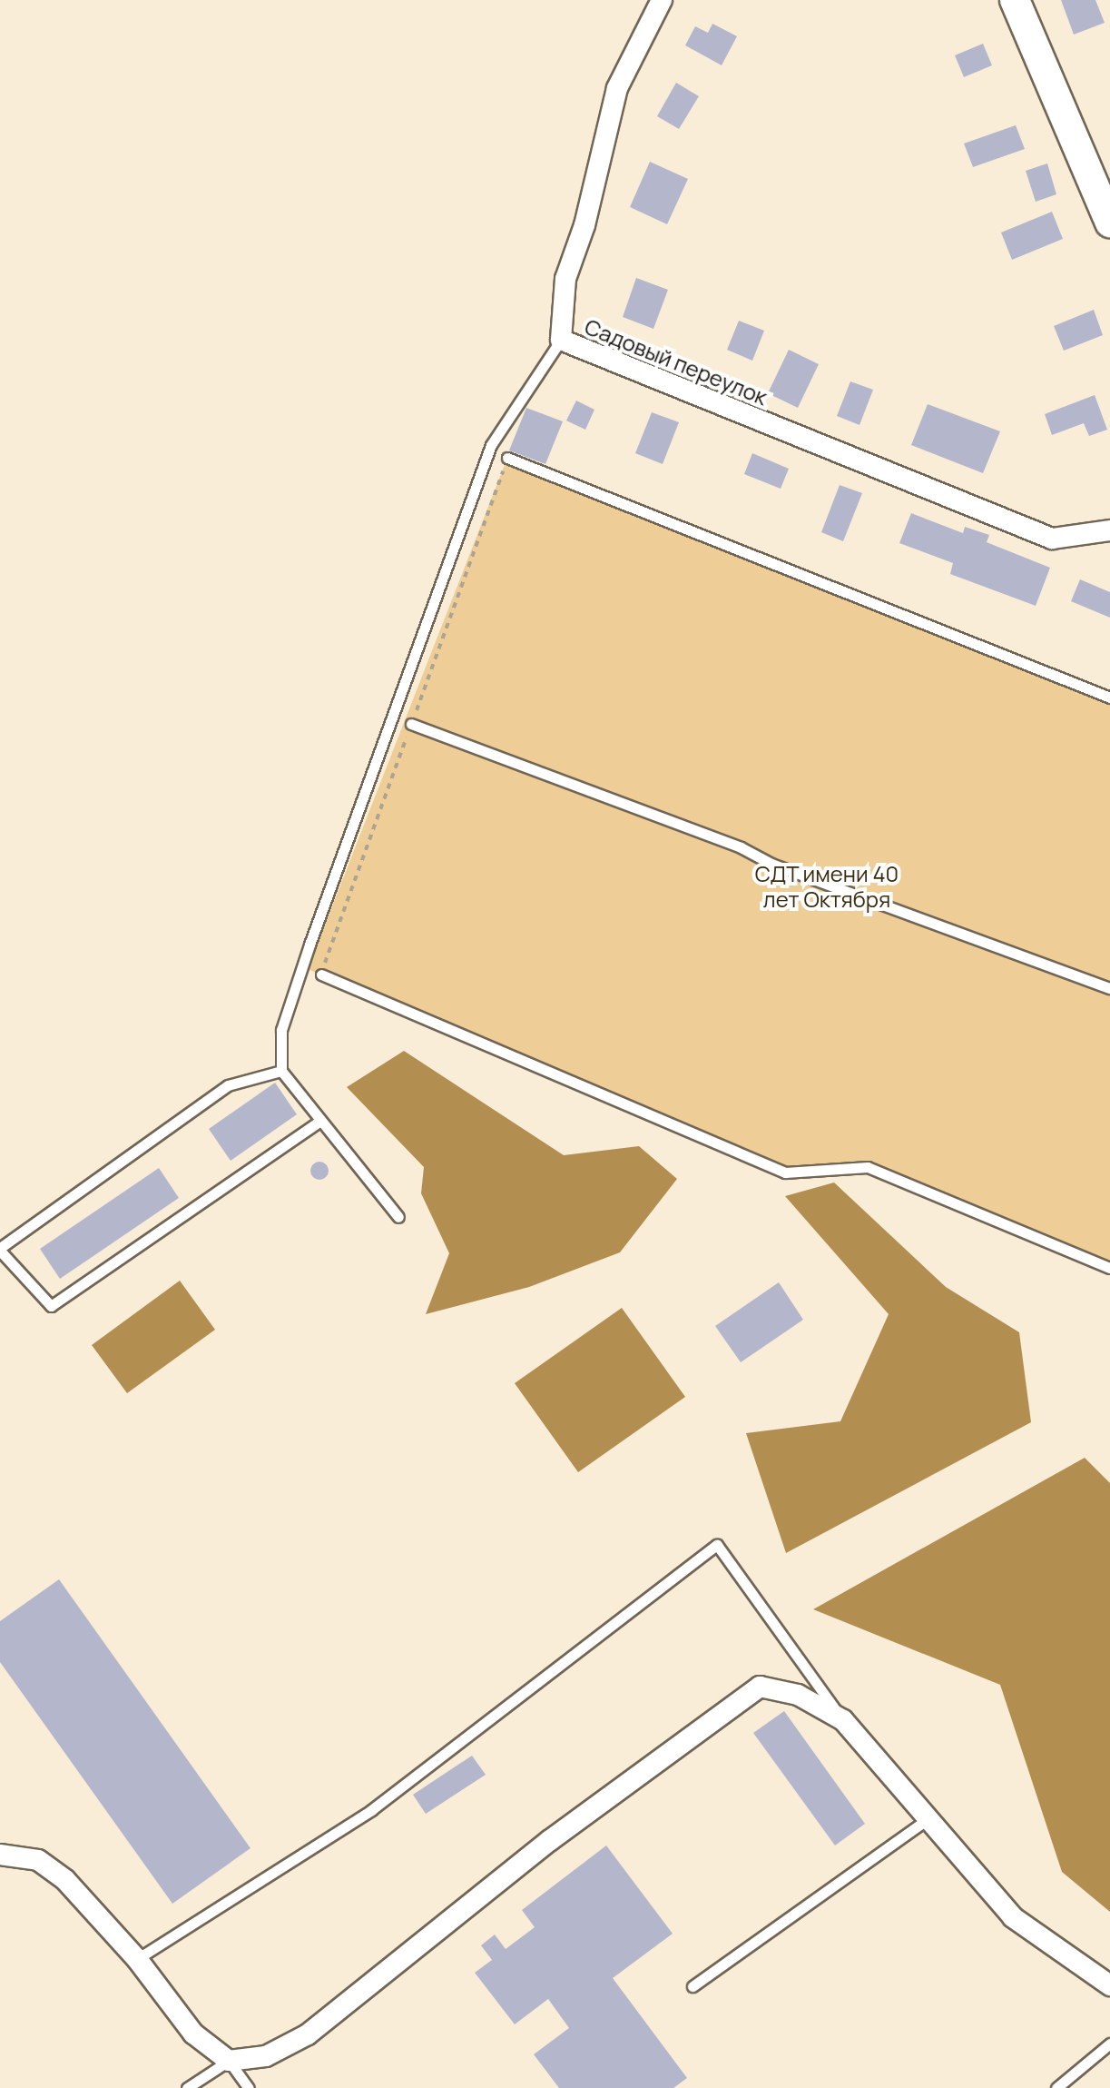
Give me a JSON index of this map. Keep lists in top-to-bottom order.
{
  "streets": {
    "street": ["Садовый переулок"]
  },
  "parks": ["СДТ имени 40 лет Октября"]
}
